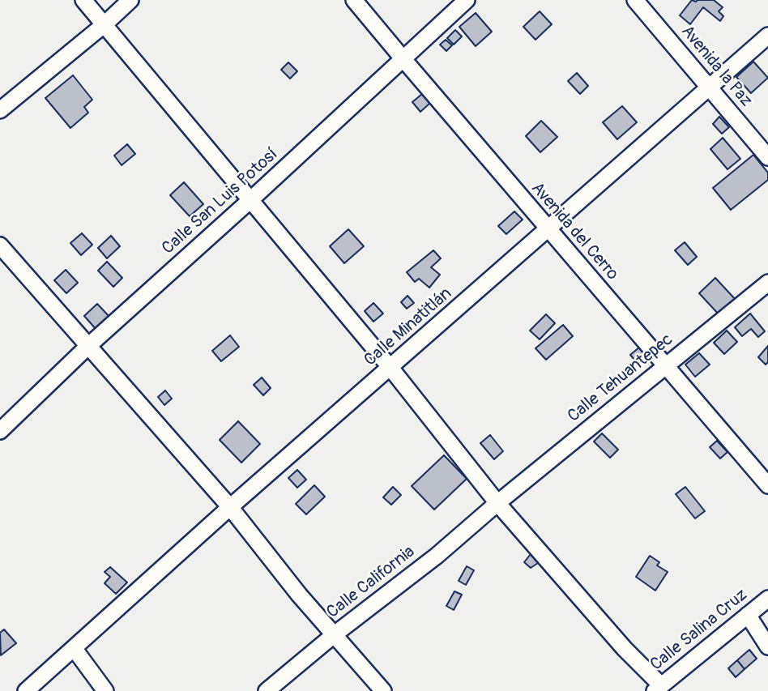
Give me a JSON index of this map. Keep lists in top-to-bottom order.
{
  "streets": {
    "street": [
      "Avenida la Paz",
      "Calle San Luis Potosí",
      "Avenida del Cerro",
      "Calle Minatitlán",
      "Calle Tehuantepec",
      "Calle California",
      "Calle Salina Cruz"
    ]
  },
  "crossings": [
    ["Avenida la Paz", "Calle Minatitlán"],
    ["Calle San Luis Potosí", "Avenida del Cerro"],
    ["Avenida del Cerro", "Calle Minatitlán"],
    ["Avenida del Cerro", "Calle Tehuantepec"],
    ["Calle Tehuantepec", "Calle California"]
  ]
}
